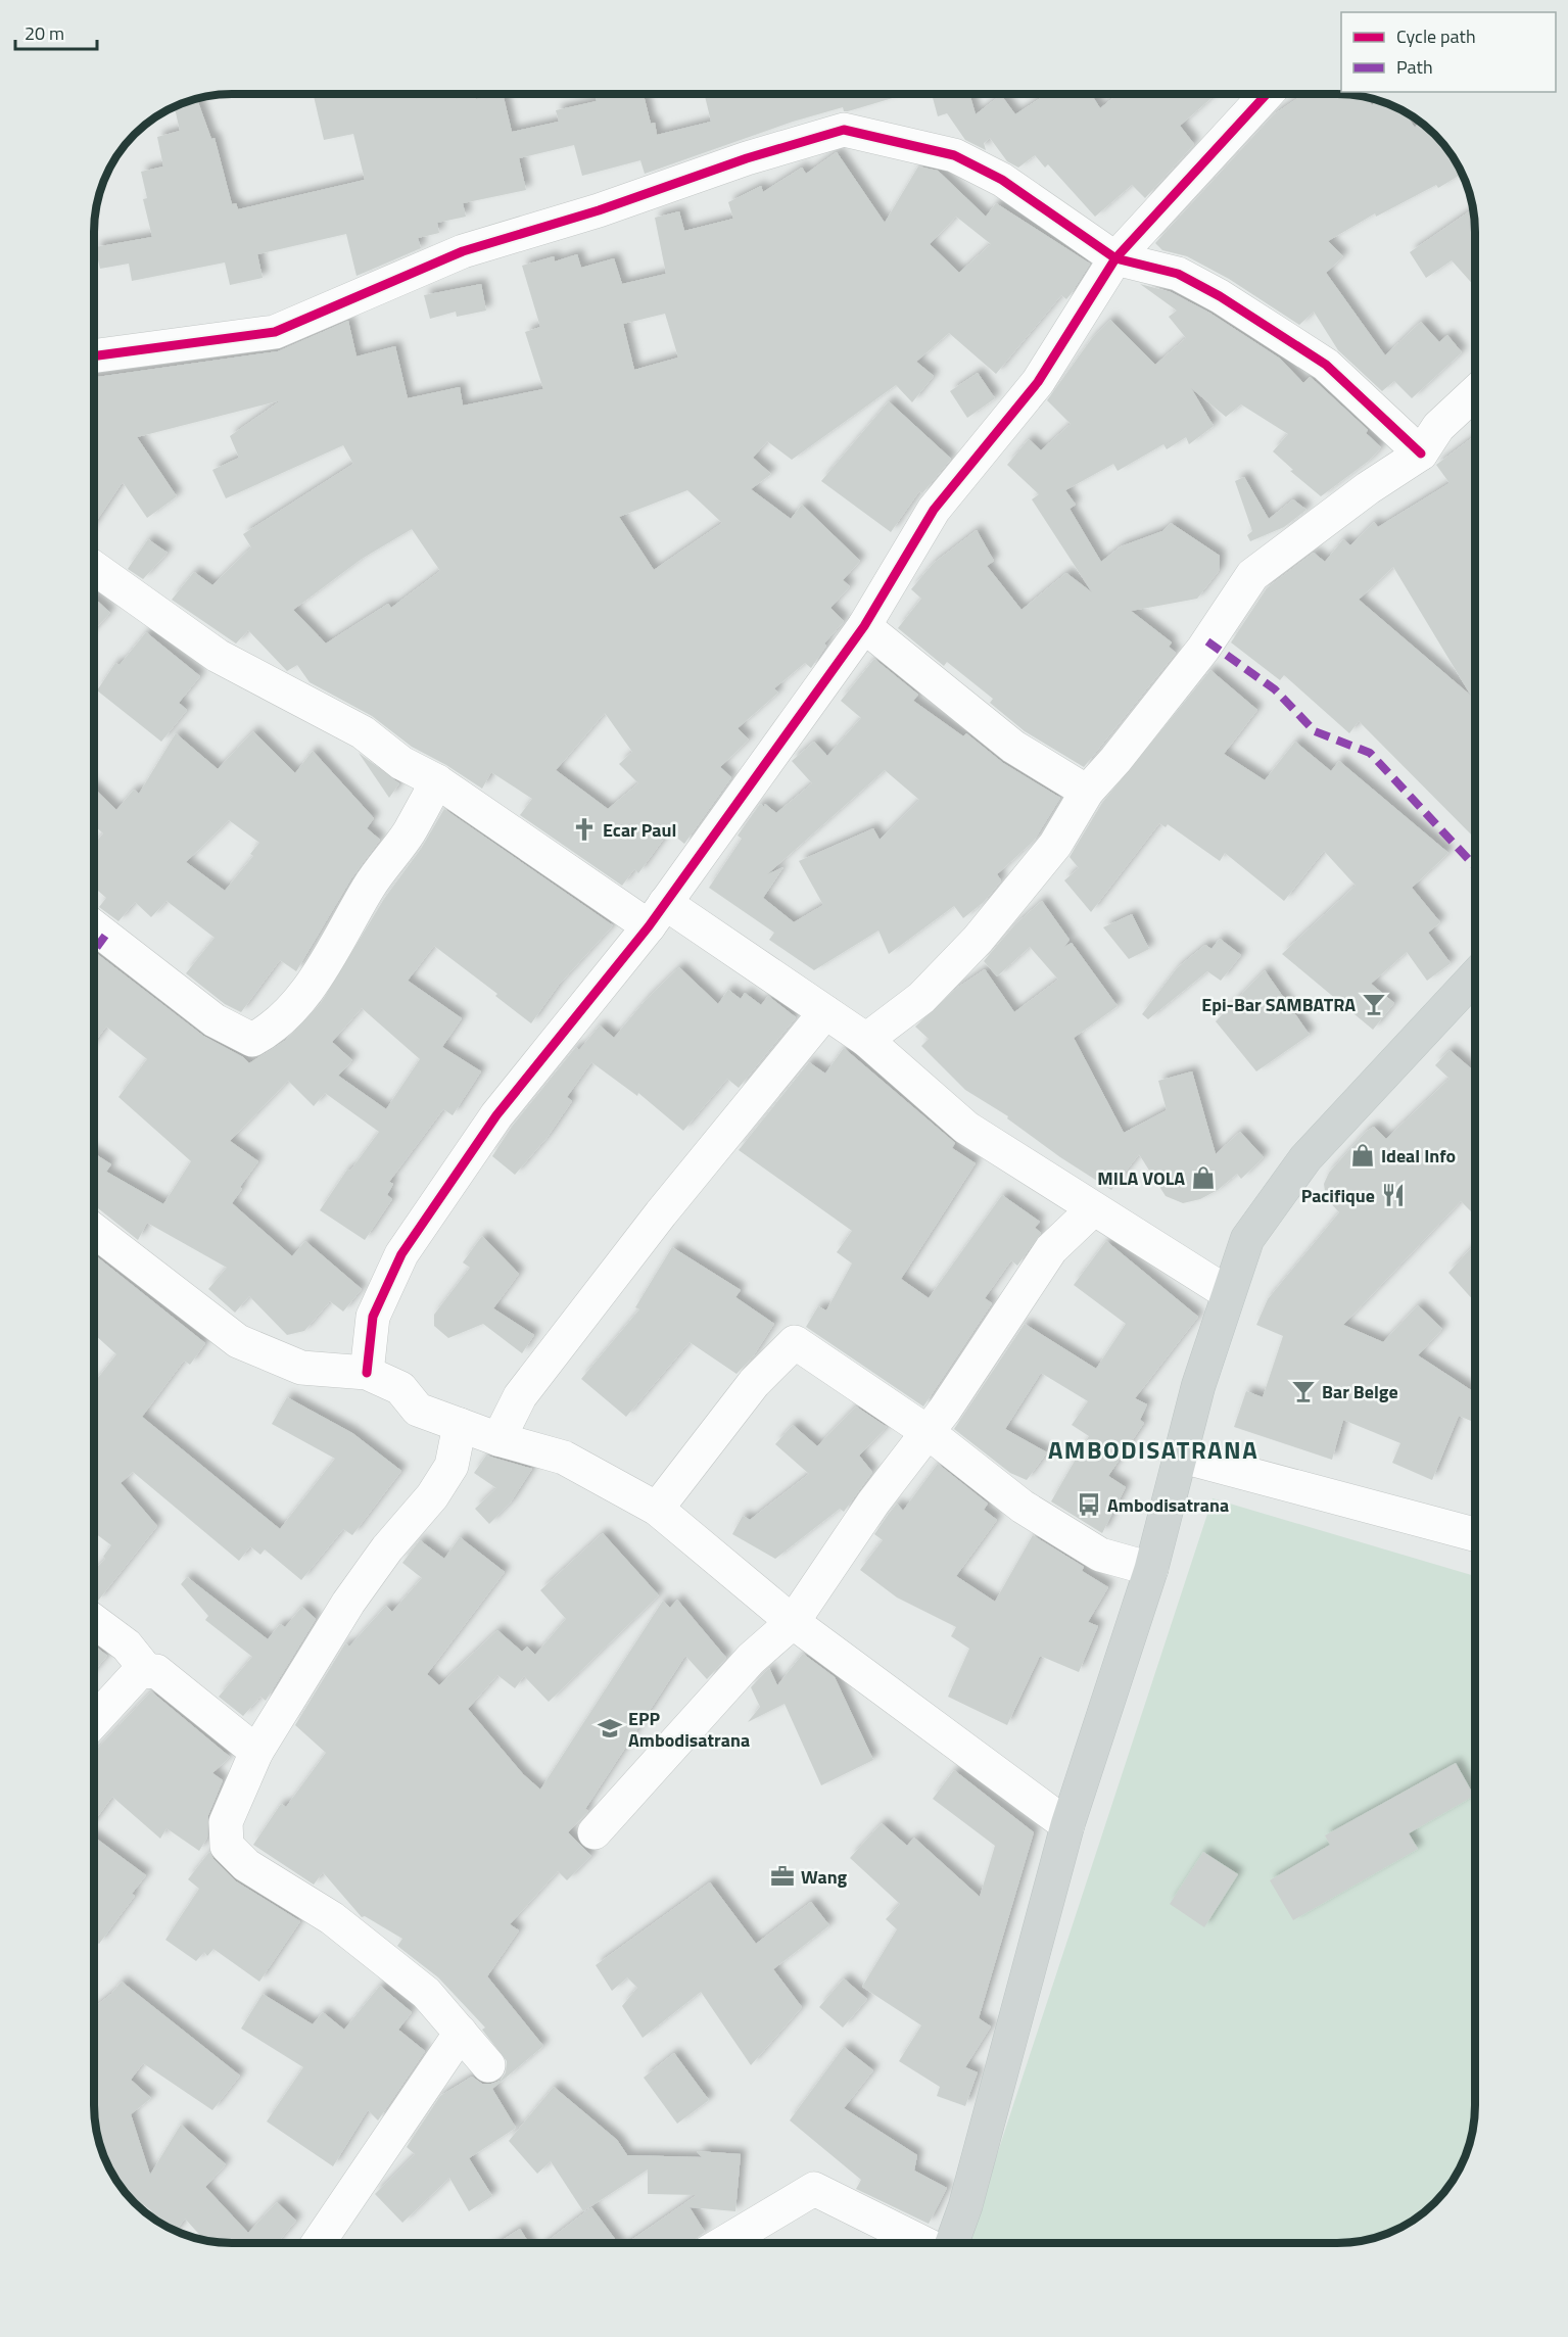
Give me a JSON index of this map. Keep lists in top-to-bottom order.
{
  "districts": ["AMBODISATRANA"],
  "places": {
    "church": ["Ecar Paul"],
    "bar": ["Epi-Bar SAMBATRA", "Bar Belge"],
    "shop": ["Ideal Info", "MILA VOLA"],
    "restaurant": ["Pacifique"],
    "bus stop": ["Ambodisatrana"],
    "school or university": ["EPP Ambodisatrana"],
    "office": ["Wang"]
  },
  "legend": ["Cycle path", "Path"],
  "scale_bar": "20 m"
}
